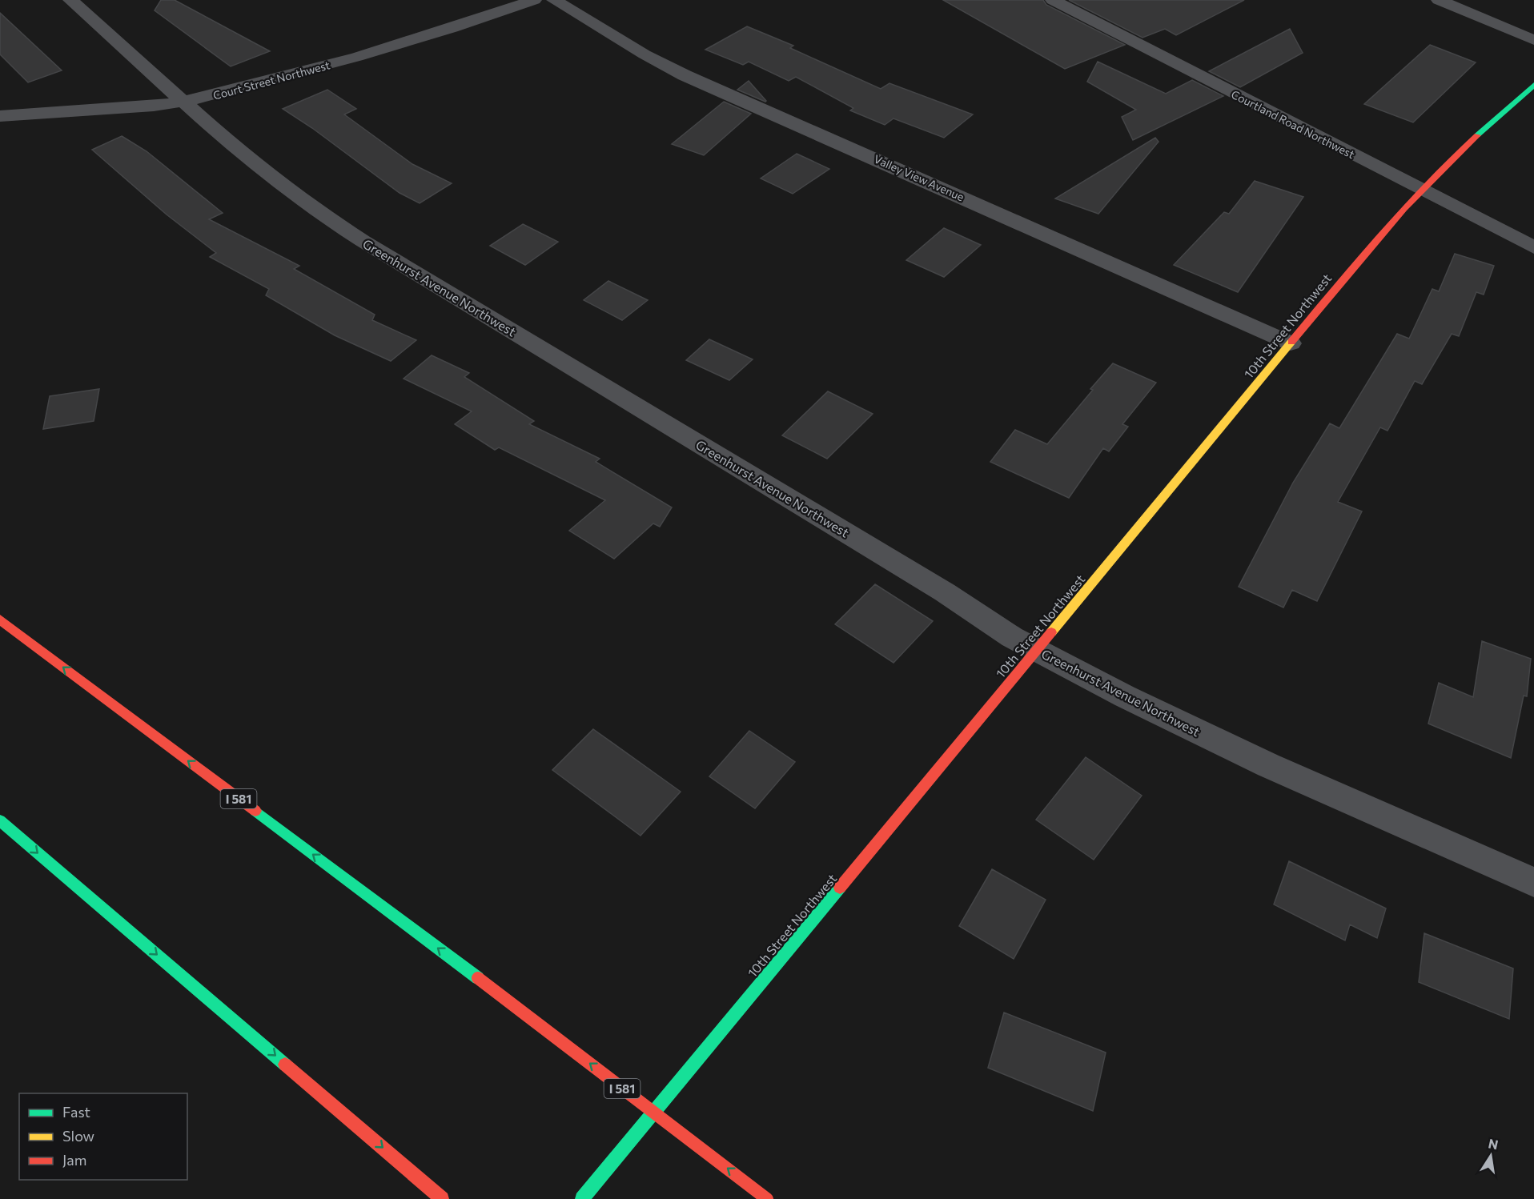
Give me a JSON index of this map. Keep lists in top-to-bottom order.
{
  "streets": {
    "main road": ["10th Street Northwest", "I 581"],
    "street": [
      "Court Street Northwest",
      "Courtland Road Northwest",
      "Valley View Avenue",
      "Greenhurst Avenue Northwest"
    ]
  },
  "crossings": [
    ["Court Street Northwest", "Greenhurst Avenue Northwest"],
    ["Courtland Road Northwest", "10th Street Northwest"],
    ["Valley View Avenue", "10th Street Northwest"],
    ["Greenhurst Avenue Northwest", "10th Street Northwest"]
  ],
  "legend": ["Fast", "Slow", "Jam"],
  "north": "top"
}
